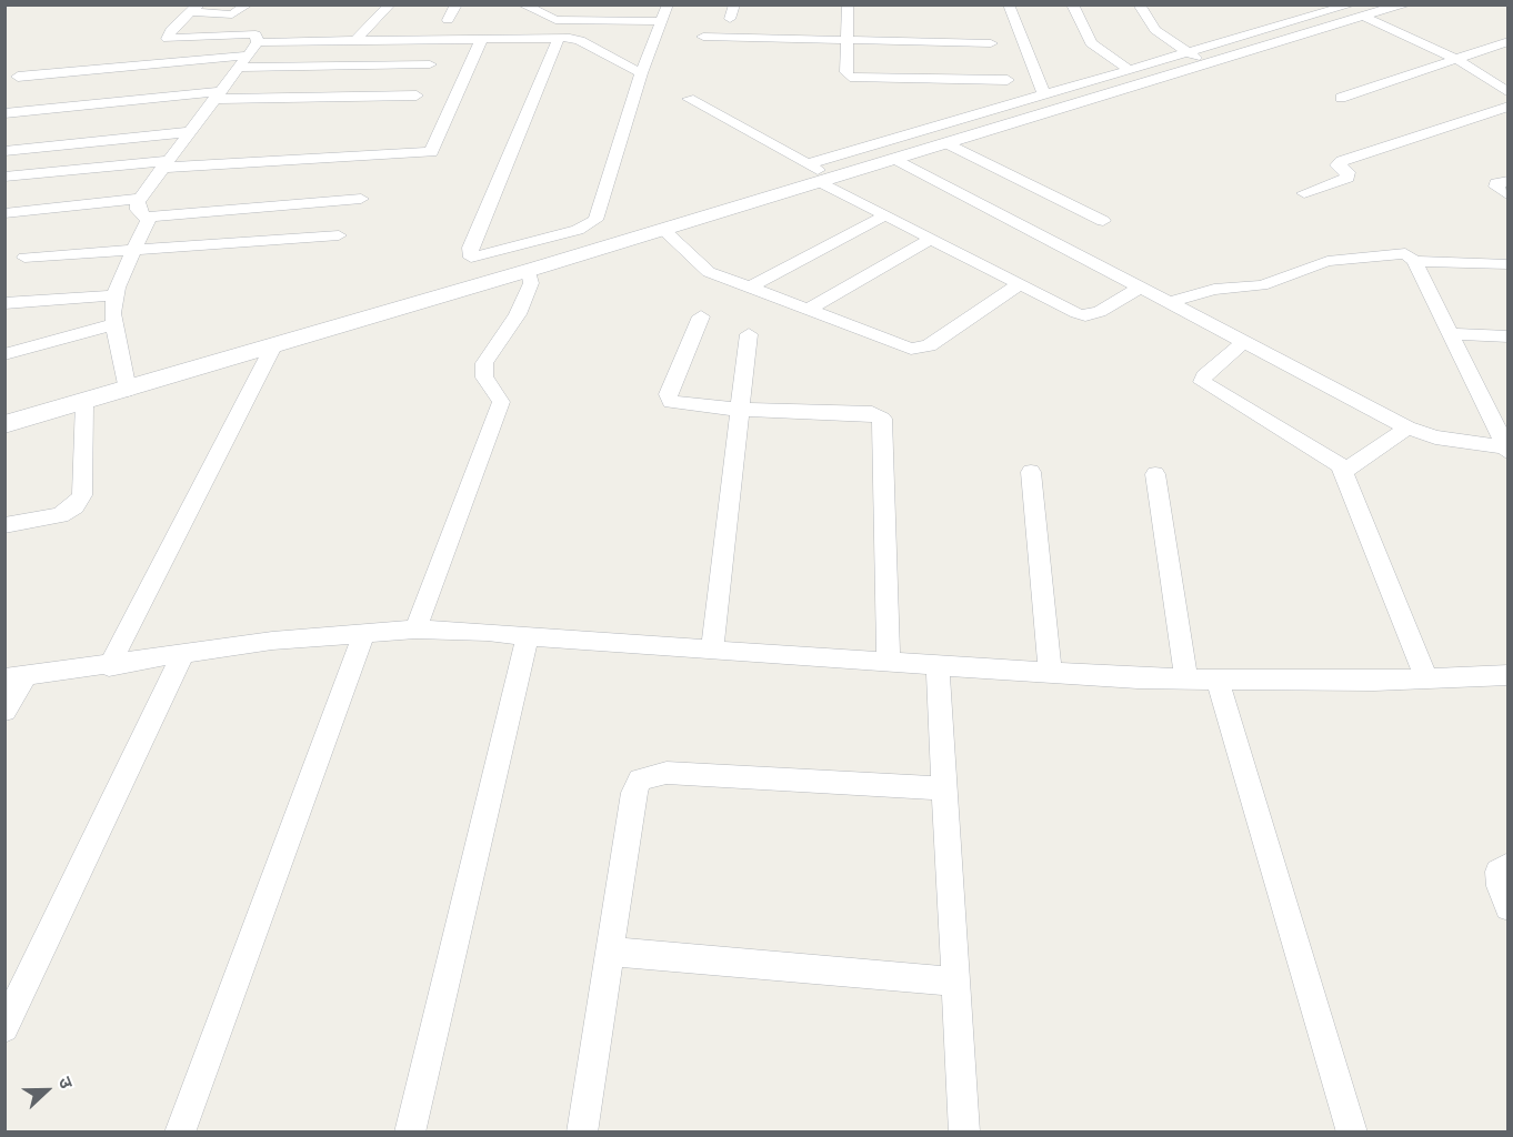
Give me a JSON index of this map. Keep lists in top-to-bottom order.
{
  "north": "right"
}
